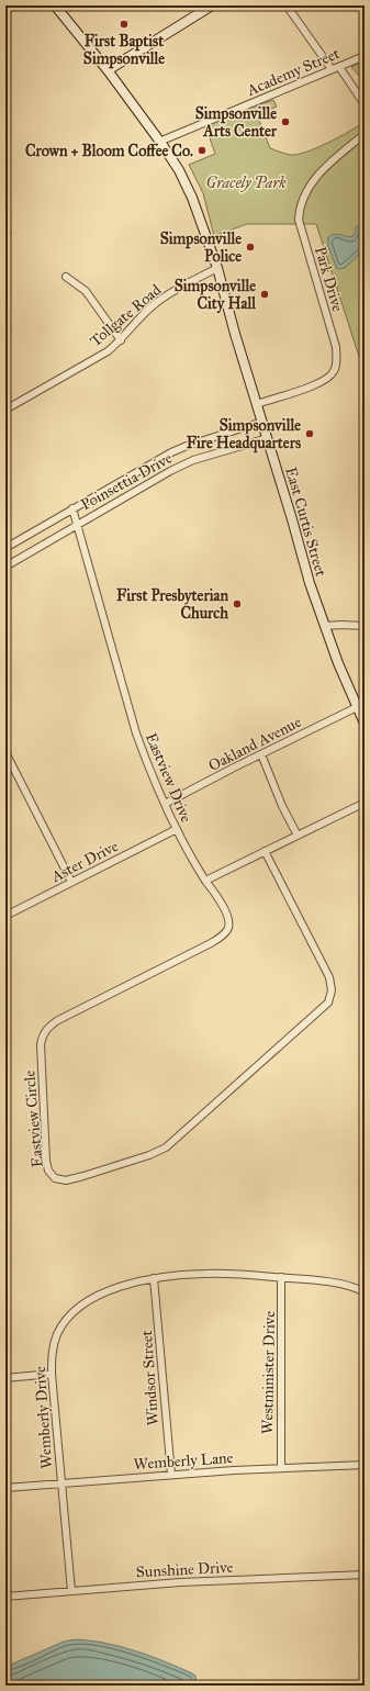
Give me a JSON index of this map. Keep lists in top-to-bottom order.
{
  "streets": {
    "main road": ["East Curtis Street"],
    "street": [
      "Academy Street",
      "Park Drive",
      "Tollgate Road",
      "Poinsettia Drive",
      "Oakland Avenue",
      "Eastview Drive",
      "Aster Drive",
      "Eastview Circle",
      "Westminister Drive",
      "Windsor Street",
      "Wemberly Drive",
      "Wemberly Lane",
      "Sunshine Drive"
    ]
  },
  "crossings": [
    ["Academy Street", "East Curtis Street"],
    ["Park Drive", "East Curtis Street"],
    ["Tollgate Road", "East Curtis Street"],
    ["Poinsettia Drive", "East Curtis Street"],
    ["Poinsettia Drive", "Eastview Drive"],
    ["East Curtis Street", "Oakland Avenue"],
    ["Oakland Avenue", "Eastview Drive"],
    ["Eastview Drive", "Aster Drive"],
    ["Eastview Drive", "Eastview Circle"],
    ["Westminister Drive", "Wemberly Drive"],
    ["Westminister Drive", "Wemberly Lane"],
    ["Windsor Street", "Wemberly Drive"],
    ["Windsor Street", "Wemberly Lane"],
    ["Wemberly Drive", "Wemberly Lane"],
    ["Wemberly Drive", "Sunshine Drive"]
  ],
  "parks": ["Gracely Park"],
  "places": [
    "First Baptist Simpsonville",
    "Simpsonville Arts Center",
    "Crown + Bloom Coffee Co.",
    "Simpsonville Police",
    "Simpsonville City Hall",
    "Simpsonville Fire Headquarters",
    "First Presbyterian Church"
  ]
}
